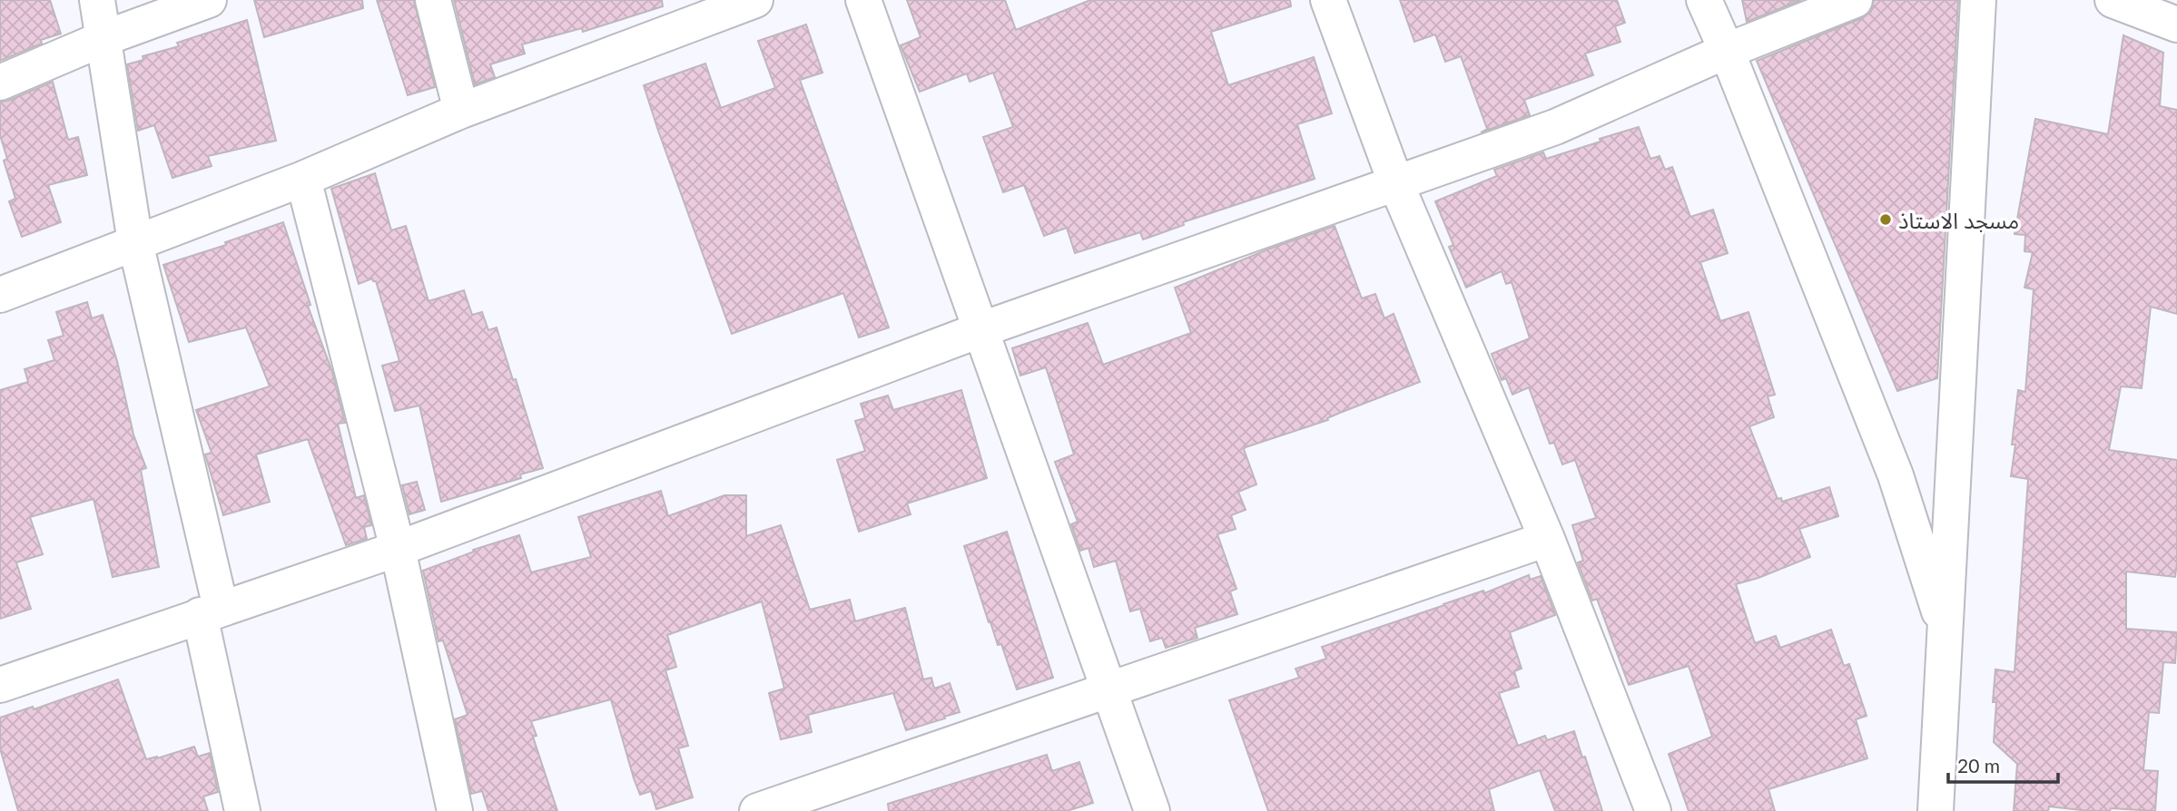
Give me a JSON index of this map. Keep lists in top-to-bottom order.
{
  "places": ["مسجد الاستاذ"],
  "scale_bar": "20 m"
}
